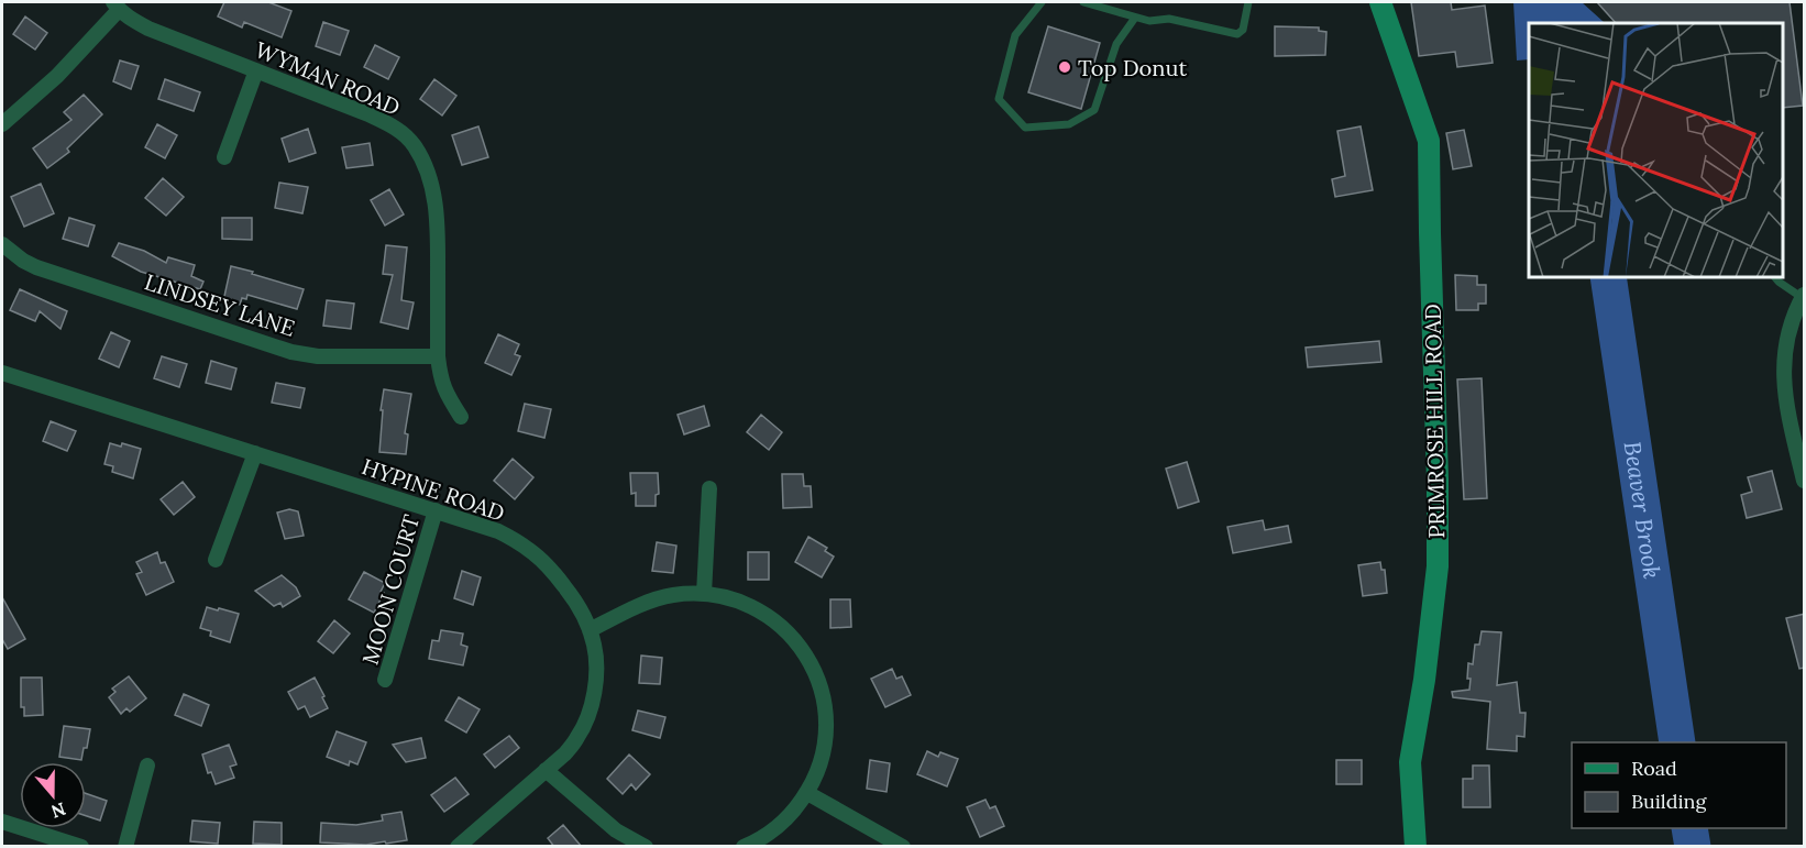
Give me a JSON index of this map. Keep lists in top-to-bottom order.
{
  "streets": {
    "street": [
      "WYMAN ROAD",
      "LINDSEY LANE",
      "PRIMROSE HILL ROAD",
      "HYPINE ROAD",
      "MOON COURT"
    ]
  },
  "crossings": [
    ["WYMAN ROAD", "LINDSEY LANE"],
    ["HYPINE ROAD", "MOON COURT"]
  ],
  "water": ["Beaver Brook"],
  "places": ["Top Donut"],
  "legend": ["Road", "Building"],
  "north": "bottom"
}
